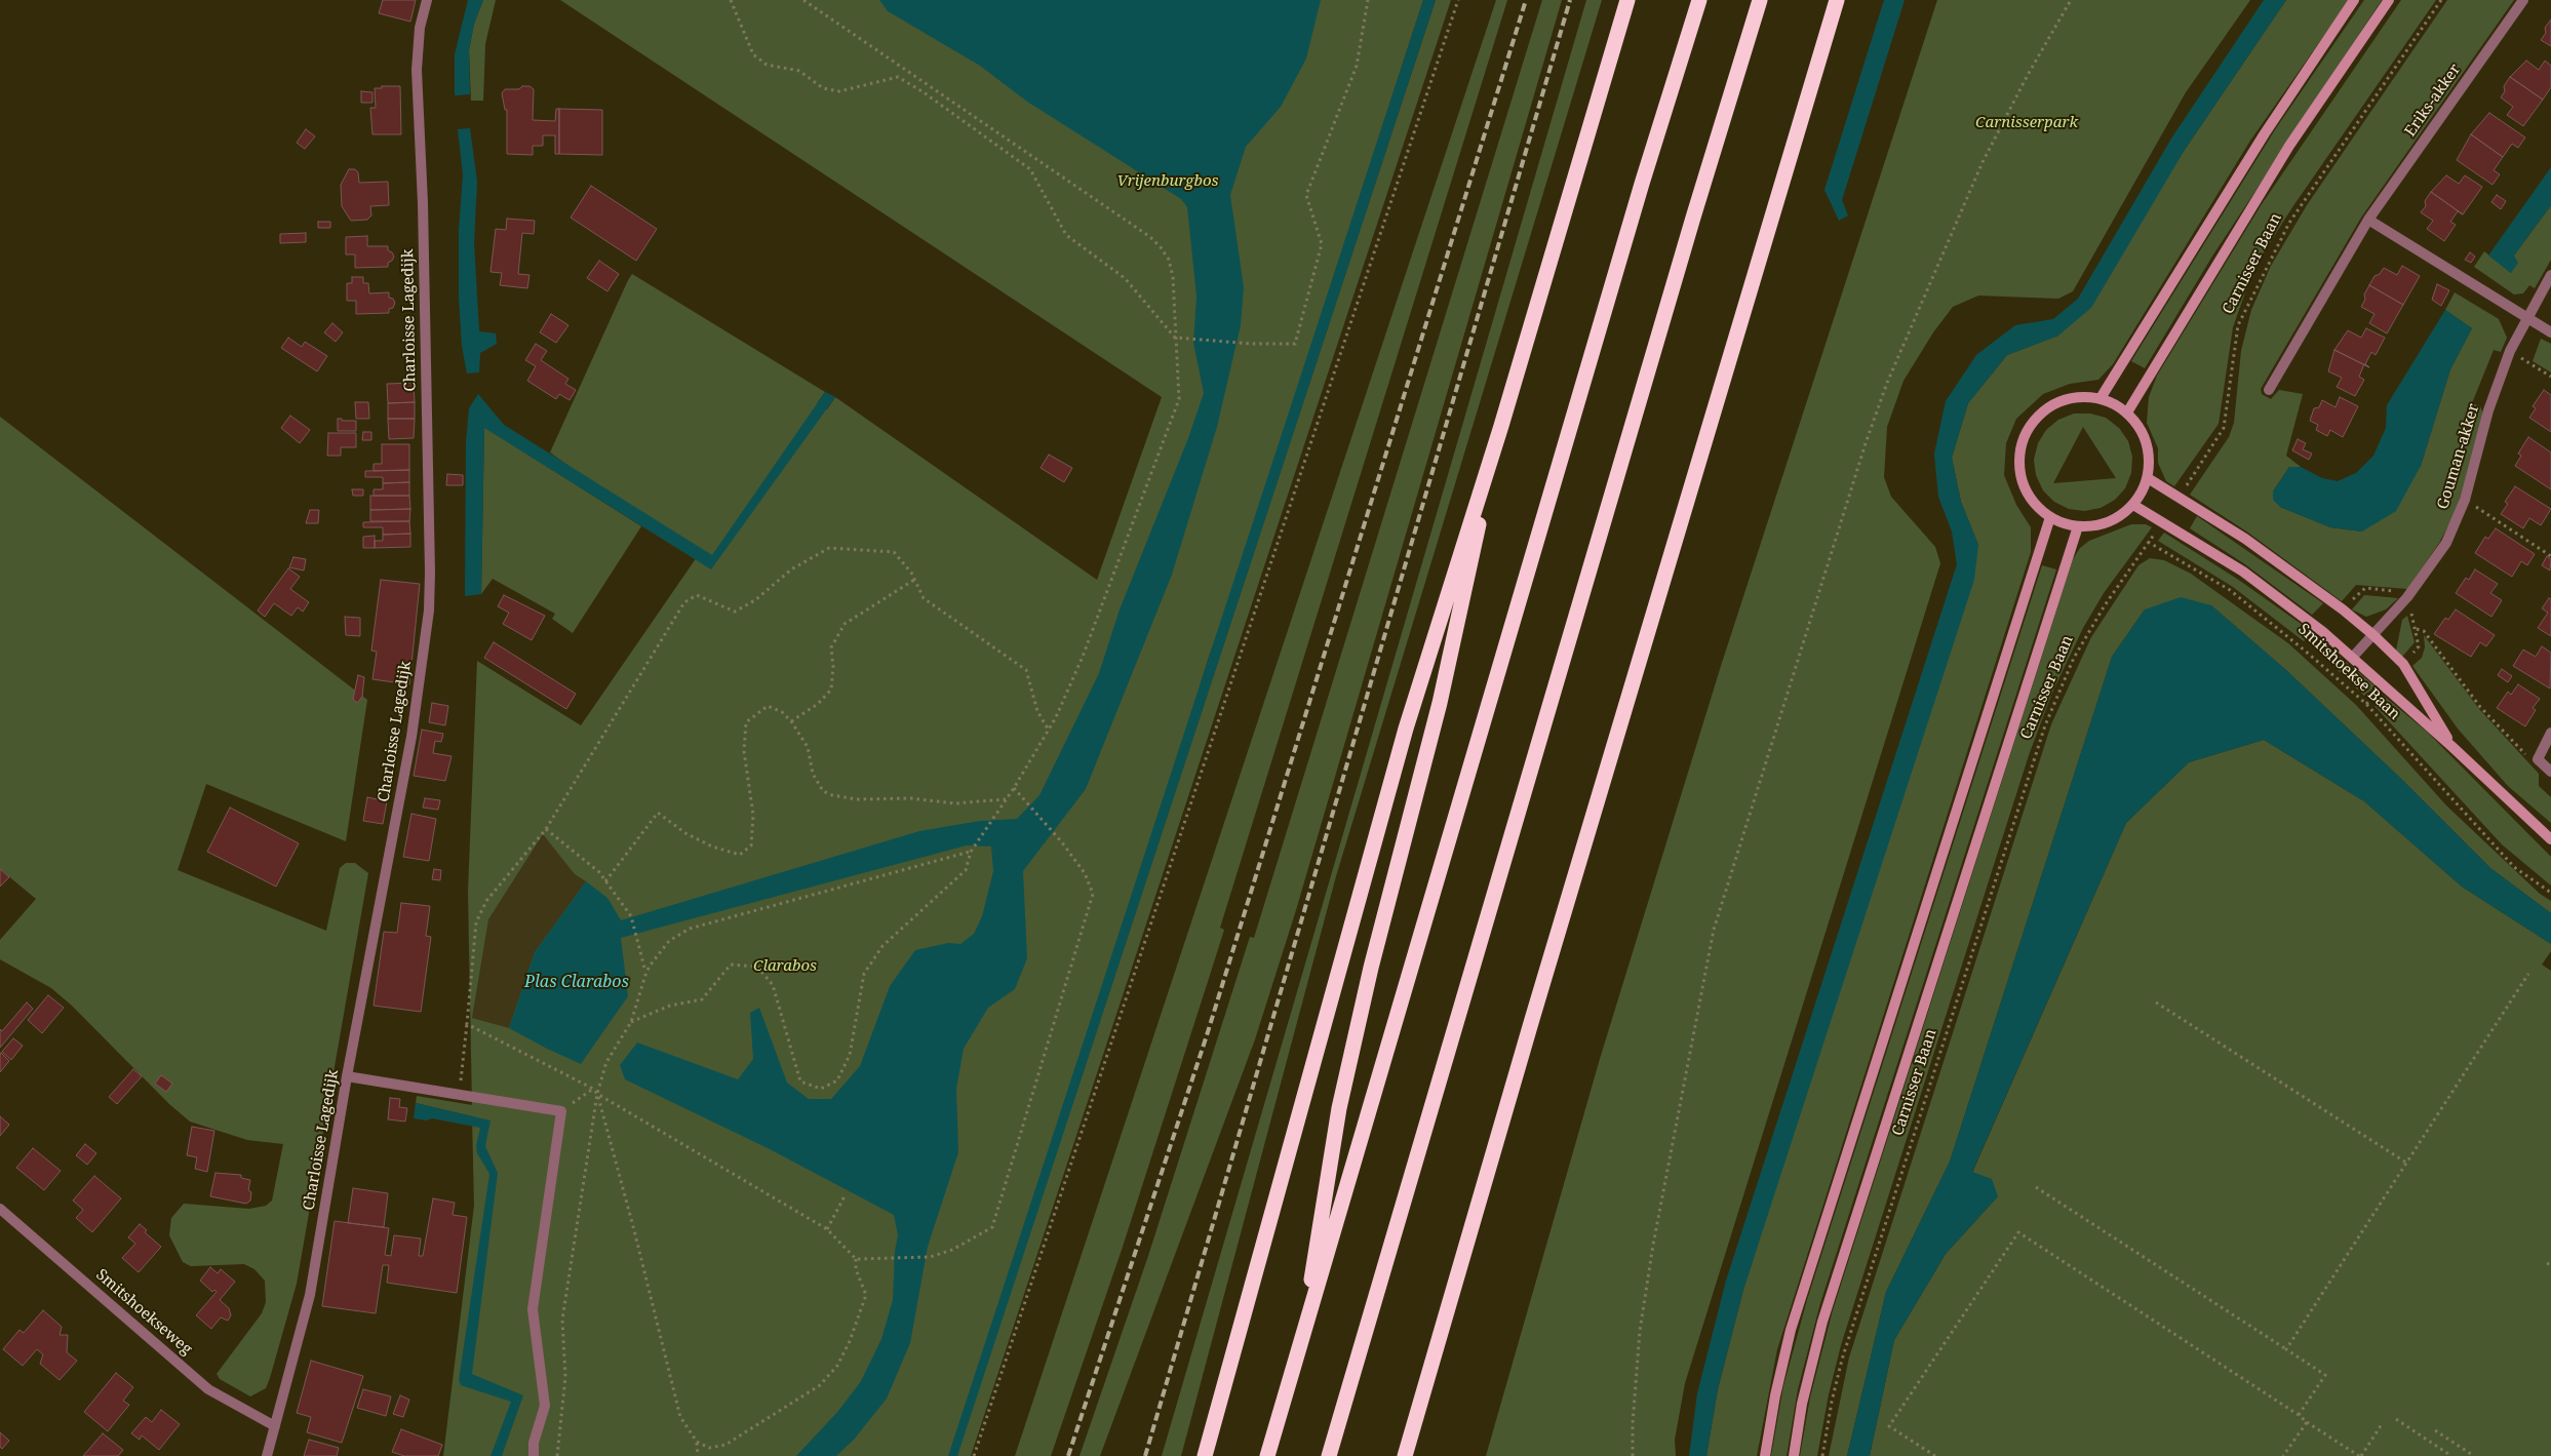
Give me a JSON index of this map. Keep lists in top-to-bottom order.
{
  "streets": {
    "main road": ["Carnisser Baan", "Smitshoekse Baan"],
    "street": [
      "Eriks-akker",
      "Charloisse Lagedijk",
      "Gouman-akker",
      "Smitshoekseweg"
    ]
  },
  "crossings": [
    ["Carnisser Baan", "Smitshoekse Baan"],
    ["Charloisse Lagedijk", "Smitshoekseweg"],
    ["Gouman-akker", "Smitshoekse Baan"]
  ],
  "water": ["Plas Clarabos"],
  "parks": ["Carnisserpark", "Vrijenburgbos", "Clarabos"]
}
